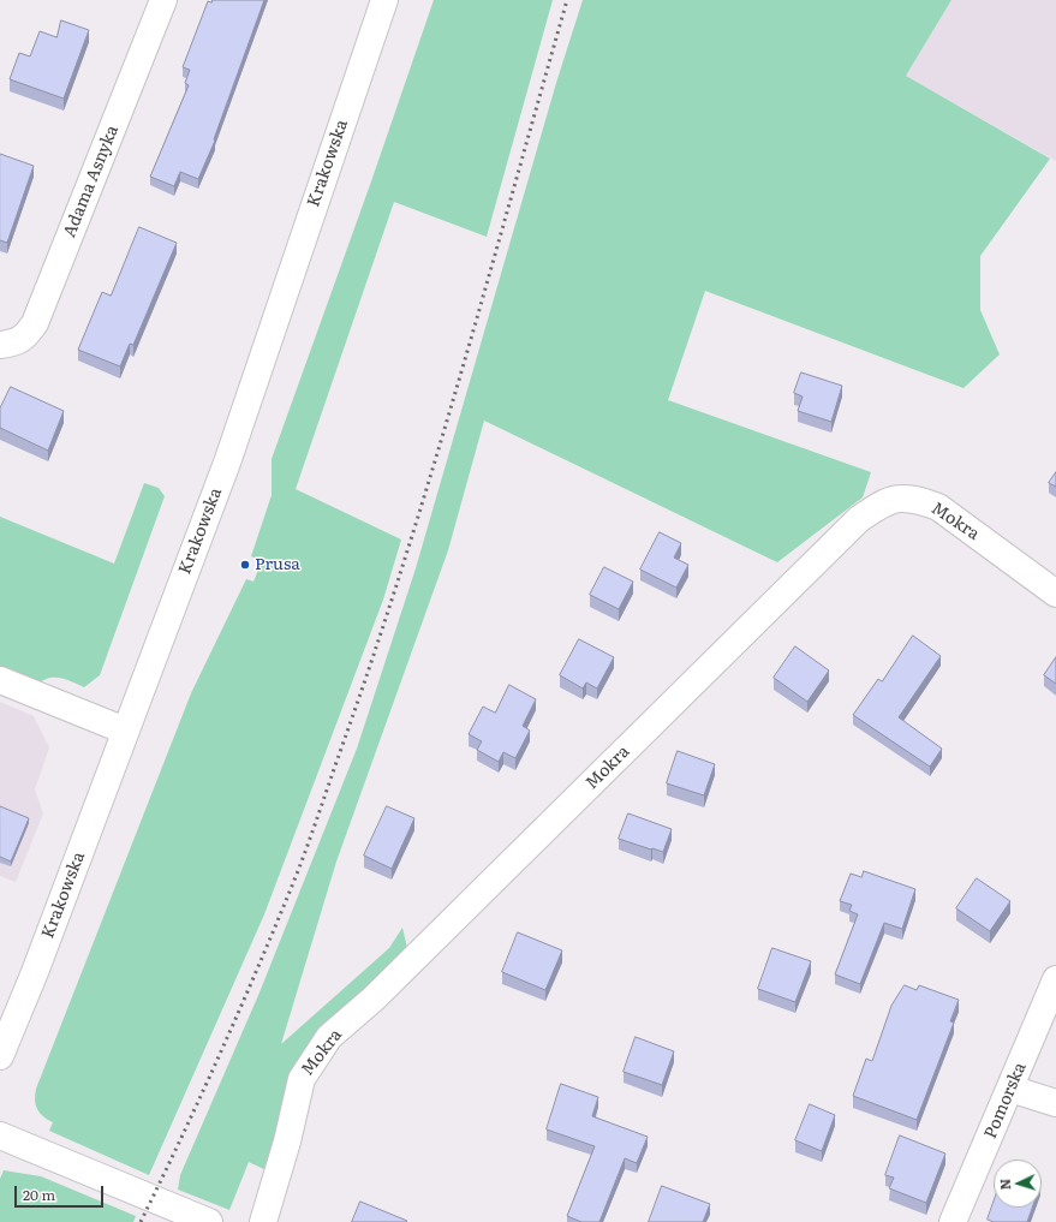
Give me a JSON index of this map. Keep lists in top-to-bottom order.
{
  "streets": {
    "street": [
      "Krakowska",
      "Adama Asnyka",
      "Mokra",
      "Pomorska"
    ]
  },
  "places": ["Prusa"],
  "scale_bar": "20 m",
  "north": "left"
}
